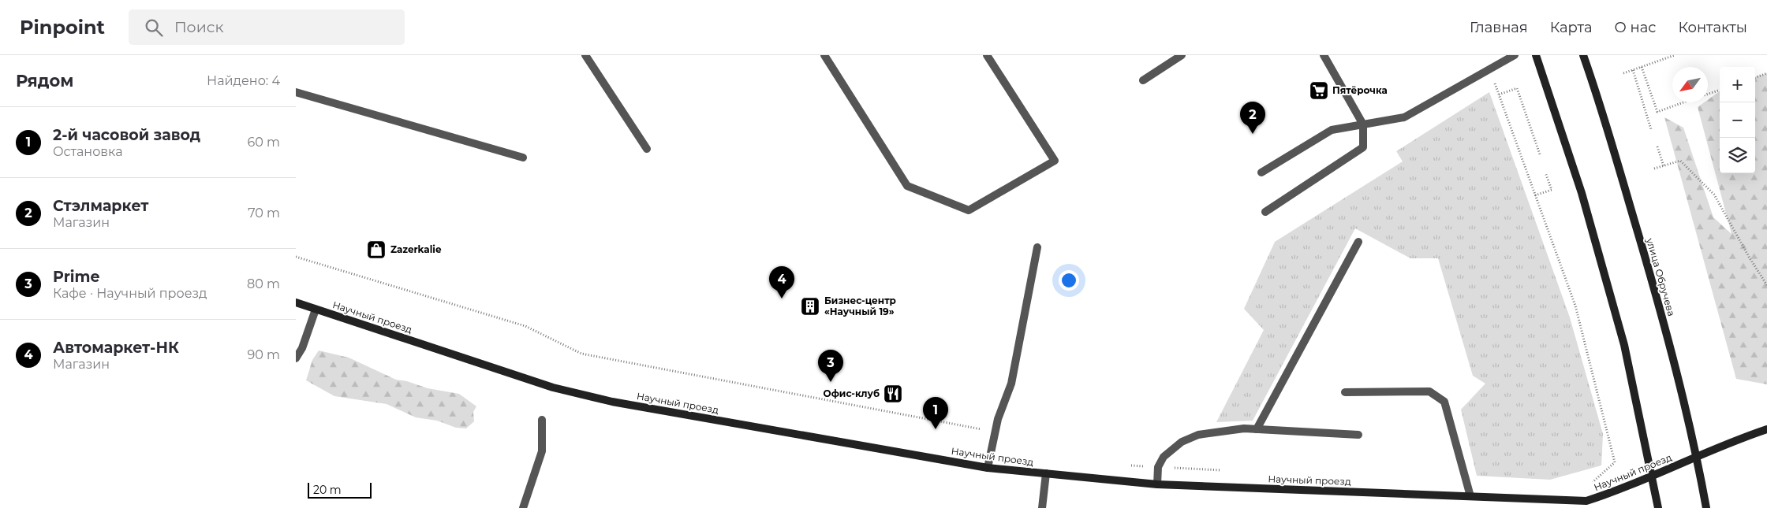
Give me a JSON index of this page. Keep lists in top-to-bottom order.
{
  "streets": {
    "street": ["улица Обручева", "Научный проезд"]
  },
  "crossings": [
    ["улица Обручева", "Научный проезд"]
  ],
  "places": {
    "supermarket": ["Пятёрочка"],
    "shop": ["Zazerkalie"],
    "building": ["Бизнес-центр «Научный 19»"],
    "restaurant": ["Офис-клуб"]
  },
  "scale_bar": "20 m",
  "north": "bottom left",
  "page": {
    "header": "Pinpoint",
    "search": "Поиск",
    "nav": [
      "Главная",
      "Карта",
      "О нас",
      "Контакты"
    ],
    "heading": ["Рядом", "Найдено: 4"],
    "map_buttons": ["+", "−"],
    "pins": [
      "2",
      "4",
      "3",
      "1"
    ],
    "list": [
      {
        "mark": "1",
        "name": "2-й часовой завод",
        "note": "Остановка",
        "value": "60 m"
      },
      {
        "mark": "2",
        "name": "Стэлмаркет",
        "note": "Магазин",
        "value": "70 m"
      },
      {
        "mark": "3",
        "name": "Prime",
        "note": "Кафе · Научный проезд",
        "value": "80 m"
      },
      {
        "mark": "4",
        "name": "Автомаркет-НК",
        "note": "Магазин",
        "value": "90 m"
      }
    ],
    "scale": "20 m"
  }
}
